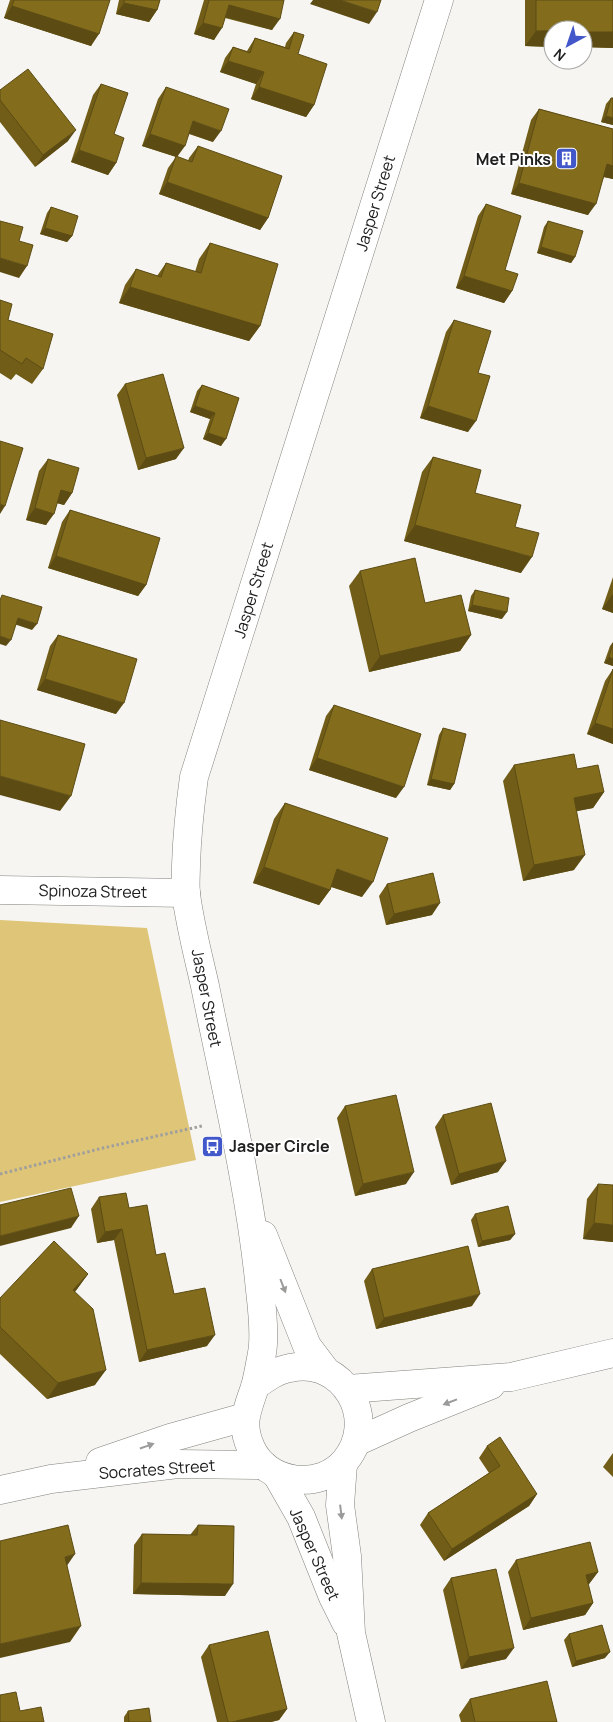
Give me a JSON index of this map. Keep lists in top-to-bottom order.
{
  "streets": {
    "street": ["Jasper Street", "Spinoza Street", "Socrates Street"]
  },
  "crossings": [
    ["Jasper Street", "Spinoza Street"],
    ["Jasper Street", "Socrates Street"]
  ],
  "places": {
    "building": ["Met Pinks"],
    "bus stop": ["Jasper Circle"]
  },
  "north": "bottom left"
}
